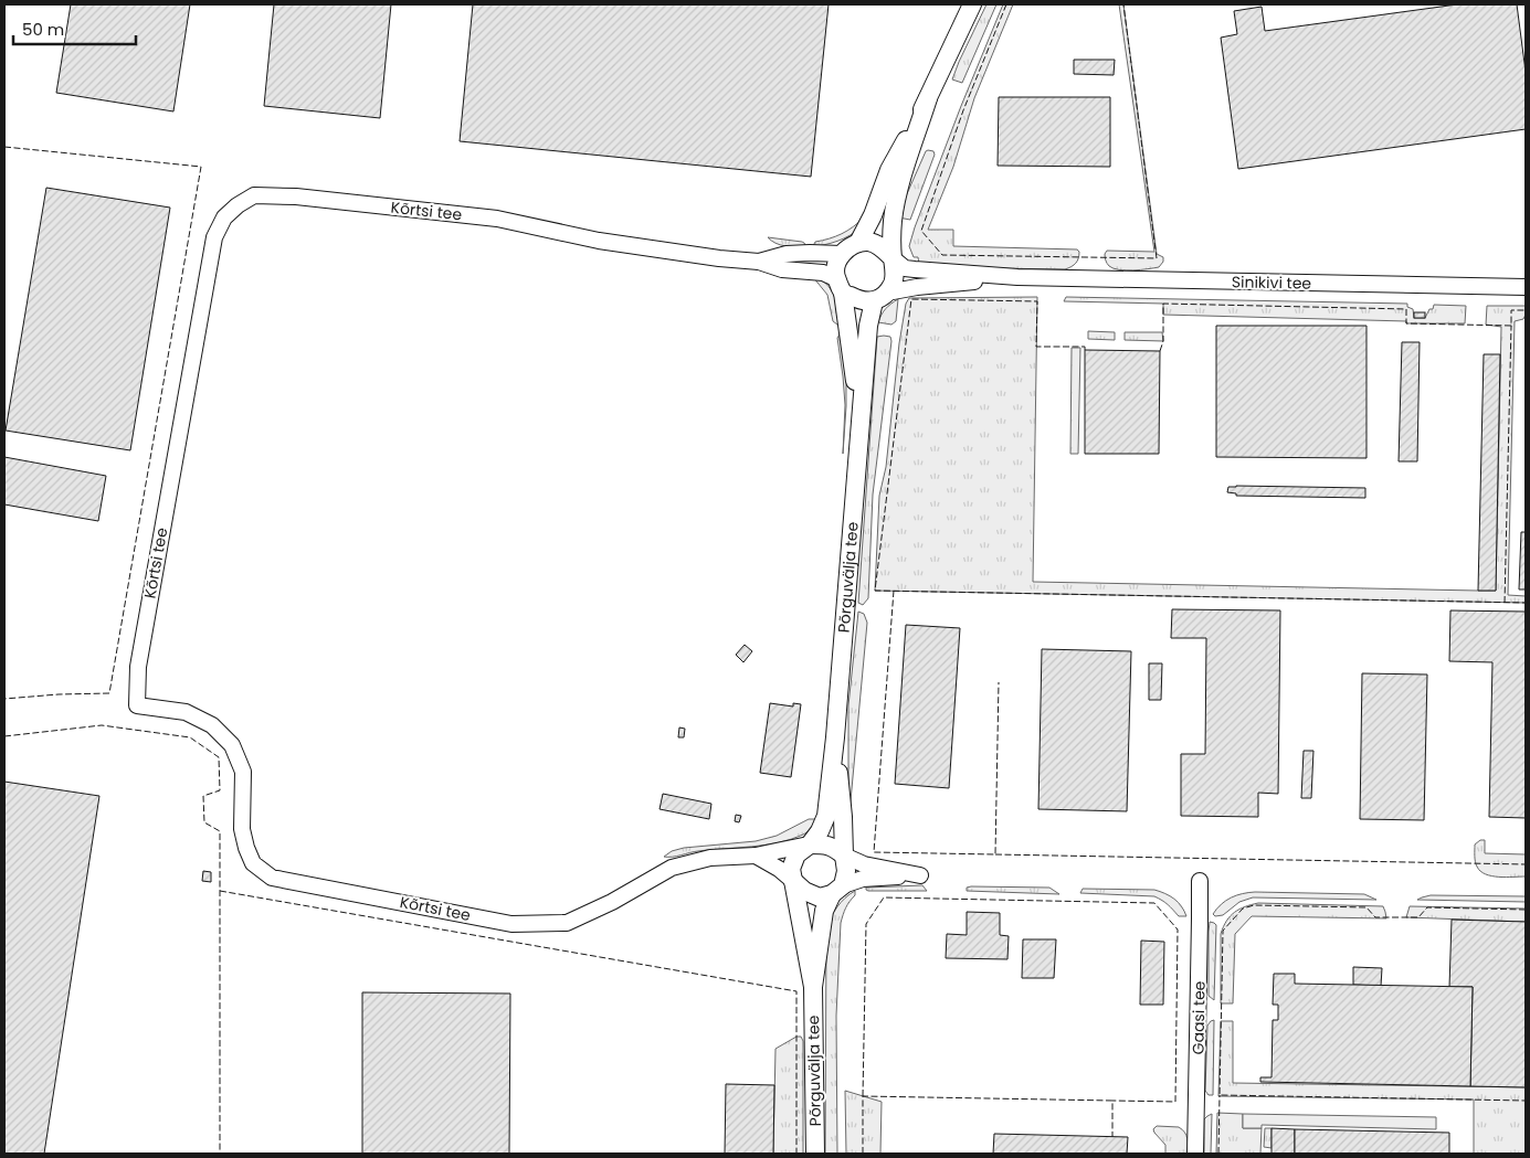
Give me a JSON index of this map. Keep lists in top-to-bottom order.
{
  "streets": {
    "street": [
      "Kõrtsi tee",
      "Sinikivi tee",
      "Põrguvälja tee",
      "Gaasi tee"
    ]
  },
  "crossings": [
    ["Kõrtsi tee", "Sinikivi tee"],
    ["Kõrtsi tee", "Põrguvälja tee"],
    ["Sinikivi tee", "Põrguvälja tee"]
  ],
  "scale_bar": "50 m"
}
